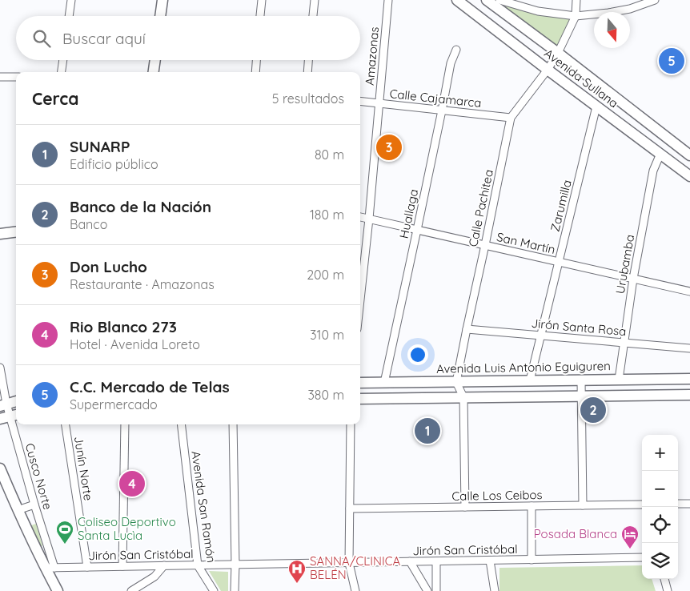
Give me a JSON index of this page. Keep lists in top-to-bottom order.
{
  "streets": {
    "main road": ["Avenida Sullana", "Avenida Luis Antonio Eguiguren"],
    "street": [
      "Amazonas",
      "Calle Cajamarca",
      "Zarumilla",
      "Calle Pachitea",
      "Huallaga",
      "San Martín",
      "Urubamba",
      "Jirón Santa Rosa",
      "Junín Norte",
      "Cusco Norte",
      "Calle Los Ceibos",
      "Avenida San Ramón",
      "Jirón San Cristóbal"
    ]
  },
  "crossings": [
    ["Amazonas", "Calle Cajamarca"],
    ["Amazonas", "San Martín"],
    ["Avenida Sullana", "Zarumilla"],
    ["Avenida Sullana", "Calle Pachitea"],
    ["Avenida Sullana", "Urubamba"],
    ["Calle Cajamarca", "Calle Pachitea"],
    ["Calle Cajamarca", "Huallaga"],
    ["Zarumilla", "San Martín"],
    ["Zarumilla", "Jirón Santa Rosa"],
    ["Zarumilla", "Avenida Luis Antonio Eguiguren"],
    ["Calle Pachitea", "San Martín"],
    ["Calle Pachitea", "Jirón Santa Rosa"],
    ["Calle Pachitea", "Avenida Luis Antonio Eguiguren"],
    ["Huallaga", "San Martín"],
    ["Huallaga", "Avenida Luis Antonio Eguiguren"],
    ["San Martín", "Urubamba"],
    ["Urubamba", "Jirón Santa Rosa"],
    ["Urubamba", "Avenida Luis Antonio Eguiguren"],
    ["Junín Norte", "Jirón San Cristóbal"],
    ["Cusco Norte", "Jirón San Cristóbal"],
    ["Avenida San Ramón", "Jirón San Cristóbal"]
  ],
  "places": {
    "sports": ["Coliseo Deportivo Santa Lucìa"],
    "hotel": ["Posada Blanca"],
    "hospital": ["SANNA/CLINICA BELÉN"]
  },
  "north": "bottom",
  "page": {
    "search": "Buscar aquí",
    "pins": [
      "5",
      "3",
      "2",
      "1",
      "4"
    ],
    "heading": ["Cerca", "5 resultados"],
    "list": [
      {
        "mark": "1",
        "name": "SUNARP",
        "note": "Edificio público",
        "value": "80 m"
      },
      {
        "mark": "2",
        "name": "Banco de la Nación",
        "note": "Banco",
        "value": "180 m"
      },
      {
        "mark": "3",
        "name": "Don Lucho",
        "note": "Restaurante · Amazonas",
        "value": "200 m"
      },
      {
        "mark": "4",
        "name": "Rio Blanco 273",
        "note": "Hotel · Avenida Loreto",
        "value": "310 m"
      },
      {
        "mark": "5",
        "name": "C.C. Mercado de Telas",
        "note": "Supermercado",
        "value": "380 m"
      }
    ],
    "map_buttons": ["+", "−"]
  }
}
